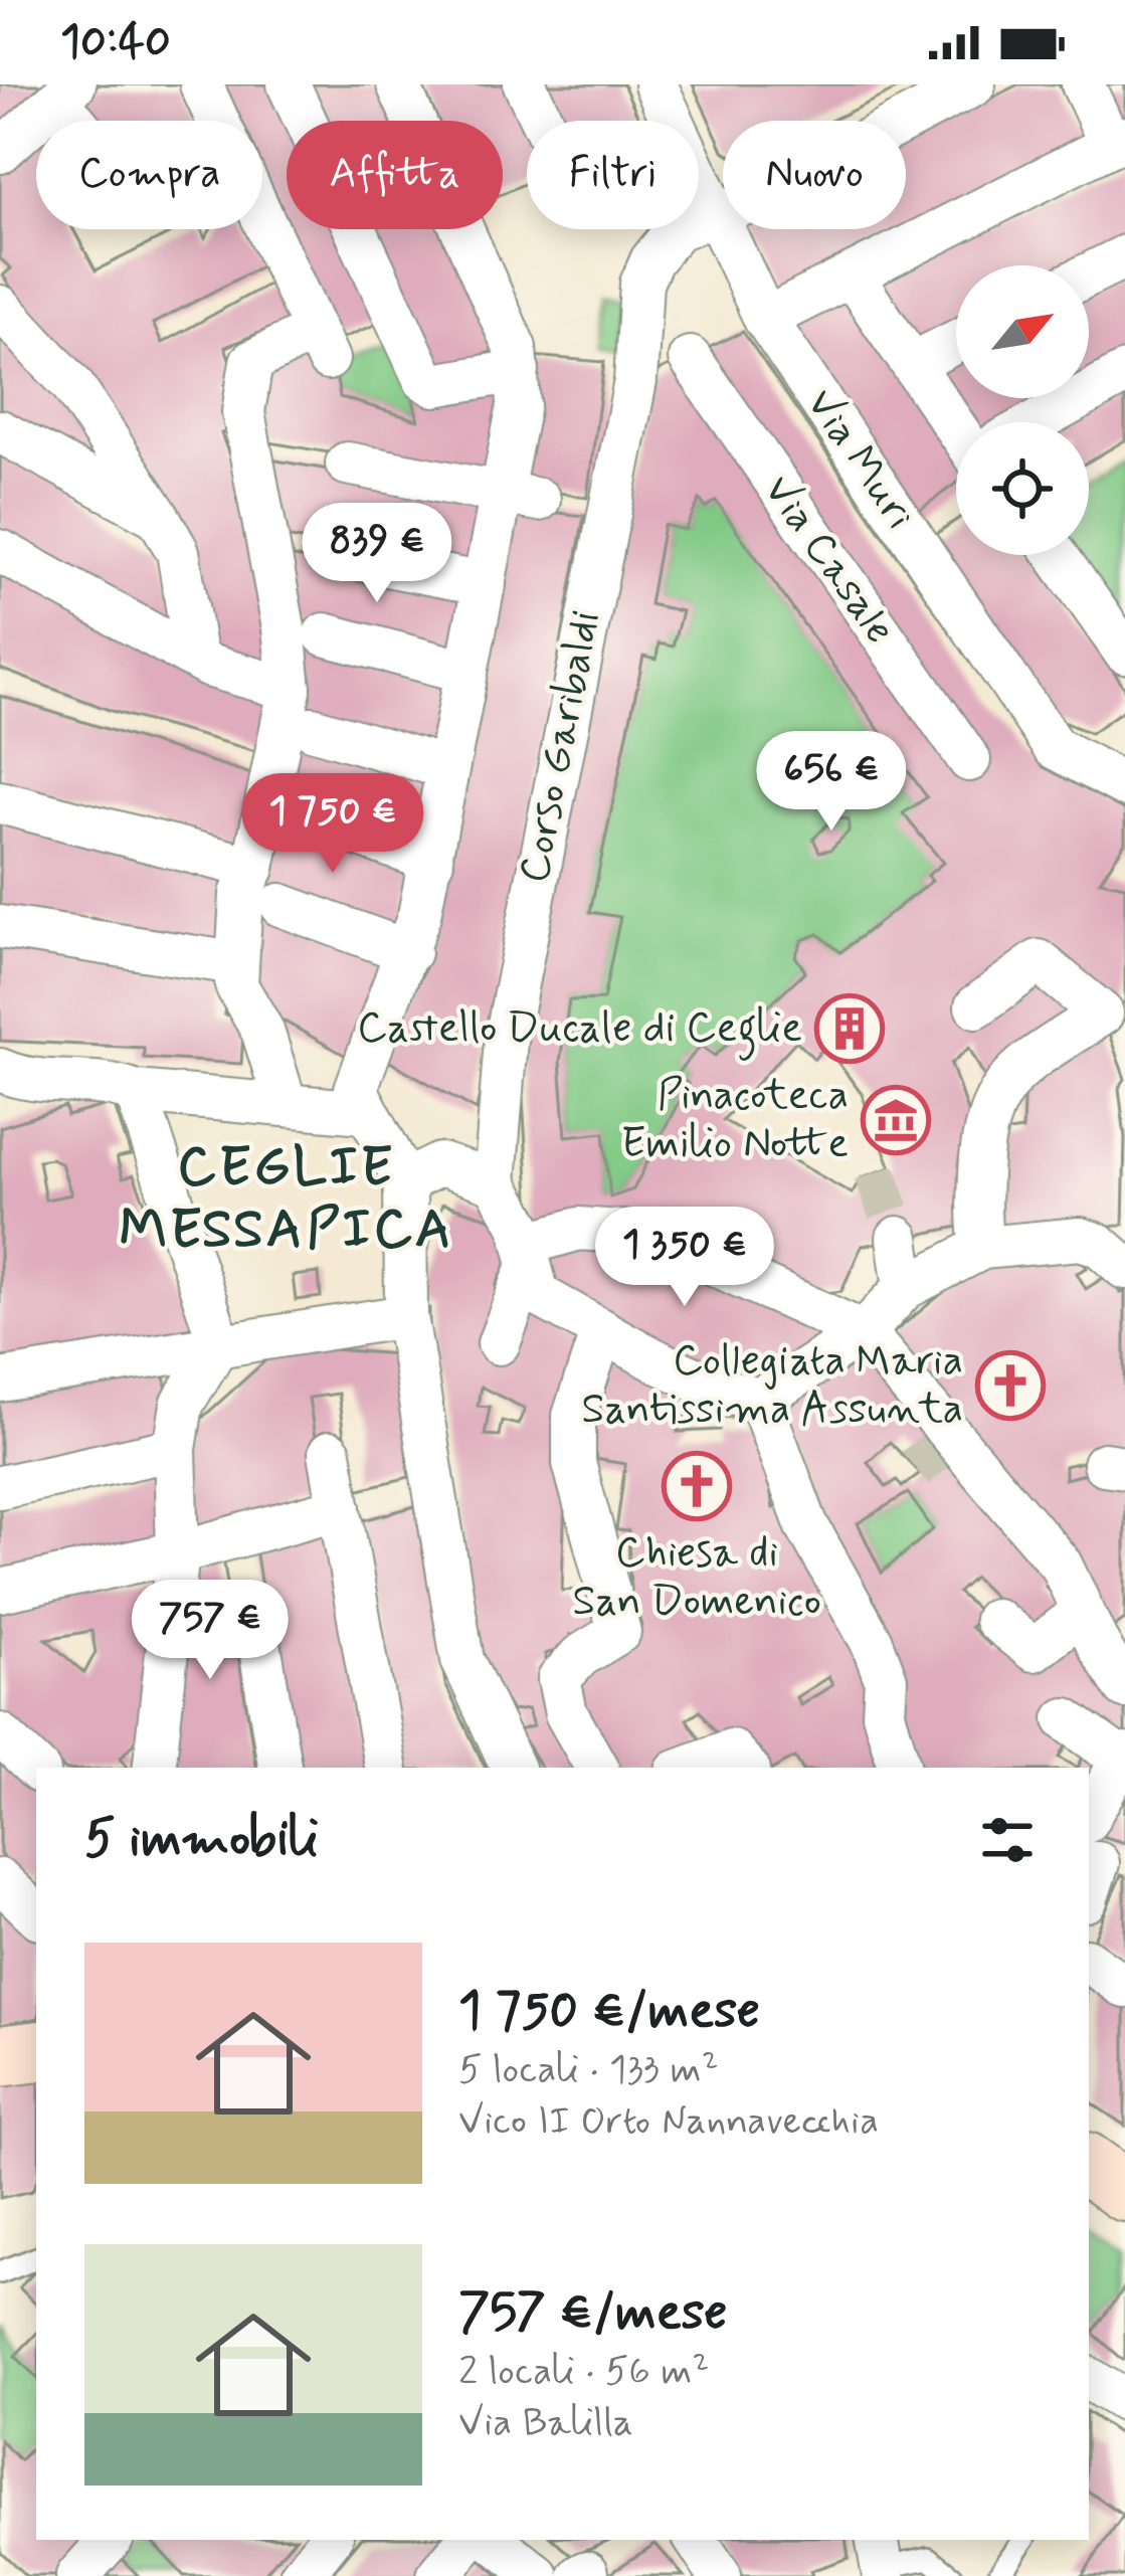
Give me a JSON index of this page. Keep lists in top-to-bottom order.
{
  "streets": {
    "street": ["Via Muri", "Via Casale", "Corso Garibaldi"]
  },
  "districts": ["CEGLIE MESSAPICA"],
  "places": {
    "building": ["Castello Ducale di Ceglie"],
    "museum": ["Pinacoteca Emilio Notte"],
    "church": ["Collegiata Maria Santissima Assunta", "Chiesa di San Domenico"]
  },
  "north": "top right",
  "page": {
    "status": "10:40",
    "chip": [
      "Compra",
      "Affitta",
      "Filtri",
      "Nuovo"
    ],
    "price": [
      "839 €",
      "656 €",
      "1 750 €",
      "1 350 €",
      "757 €"
    ],
    "heading": "5 immobili",
    "list": [
      {
        "name": "1 750 €/mese",
        "note": "5 locali · 133 m² · Vico II Orto Nannavecchia"
      },
      {
        "name": "757 €/mese",
        "note": "2 locali · 56 m² · Via Balilla"
      }
    ]
  }
}
